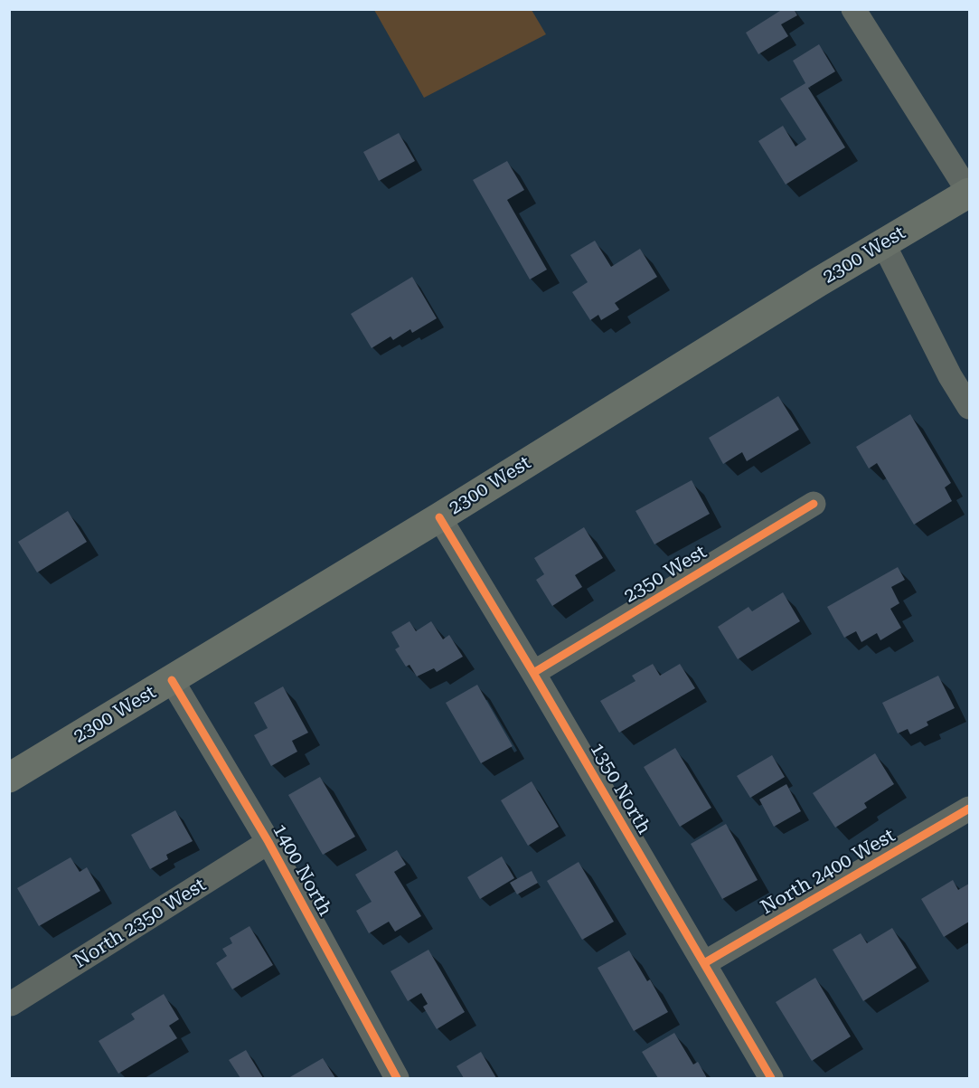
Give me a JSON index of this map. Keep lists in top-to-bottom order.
{
  "streets": {
    "main road": ["2300 West"],
    "street": [
      "2350 West",
      "1350 North",
      "1400 North",
      "North 2400 West",
      "North 2350 West"
    ]
  },
  "crossings": [
    ["2300 West", "1350 North"],
    ["2300 West", "1400 North"],
    ["2350 West", "1350 North"],
    ["1350 North", "North 2400 West"],
    ["1400 North", "North 2350 West"]
  ]
}
